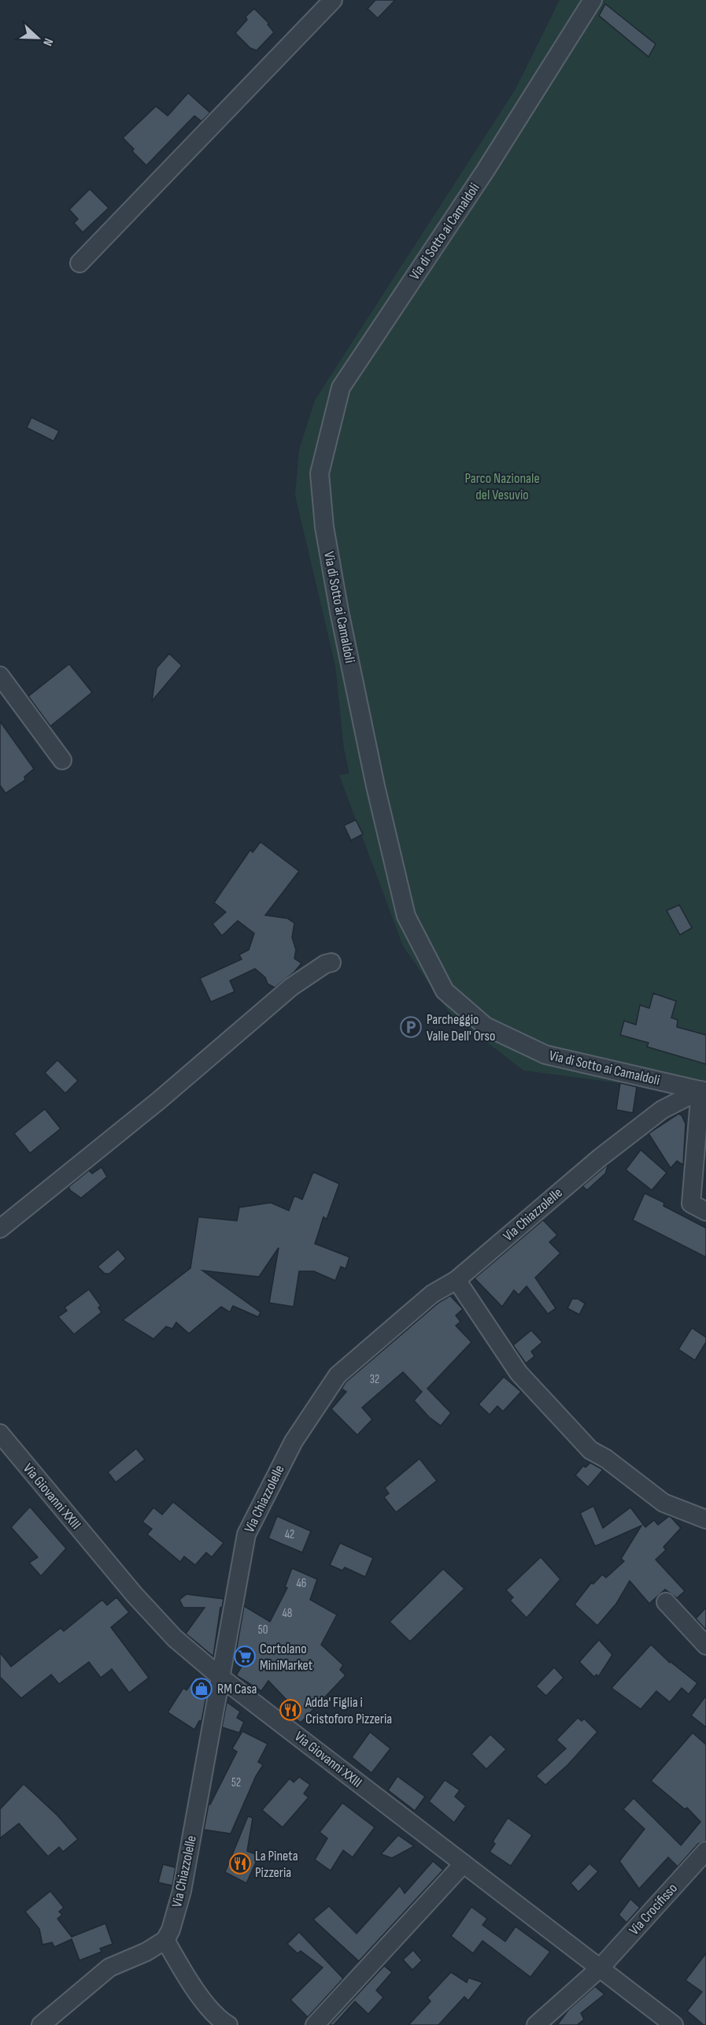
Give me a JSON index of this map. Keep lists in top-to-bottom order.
{
  "streets": {
    "street": [
      "Via di Sotto ai Camaldoli",
      "Via Chiazzolelle",
      "Via Giovanni XXIII",
      "Via Crocifisso"
    ]
  },
  "crossings": [
    ["Via di Sotto ai Camaldoli", "Via Chiazzolelle"],
    ["Via Chiazzolelle", "Via Giovanni XXIII"],
    ["Via Giovanni XXIII", "Via Crocifisso"]
  ],
  "parks": ["Parco Nazionale del Vesuvio"],
  "places": {
    "parking": ["Parcheggio Valle Dell' Orso"],
    "supermarket": ["Cortolano MiniMarket"],
    "shop": ["RM Casa"],
    "restaurant": ["Adda' Figlia i Cristoforo Pizzeria", "La Pineta Pizzeria"]
  },
  "house_numbers": [
    "32",
    "42",
    "46",
    "48",
    "50",
    "52"
  ],
  "north": "right"
}
